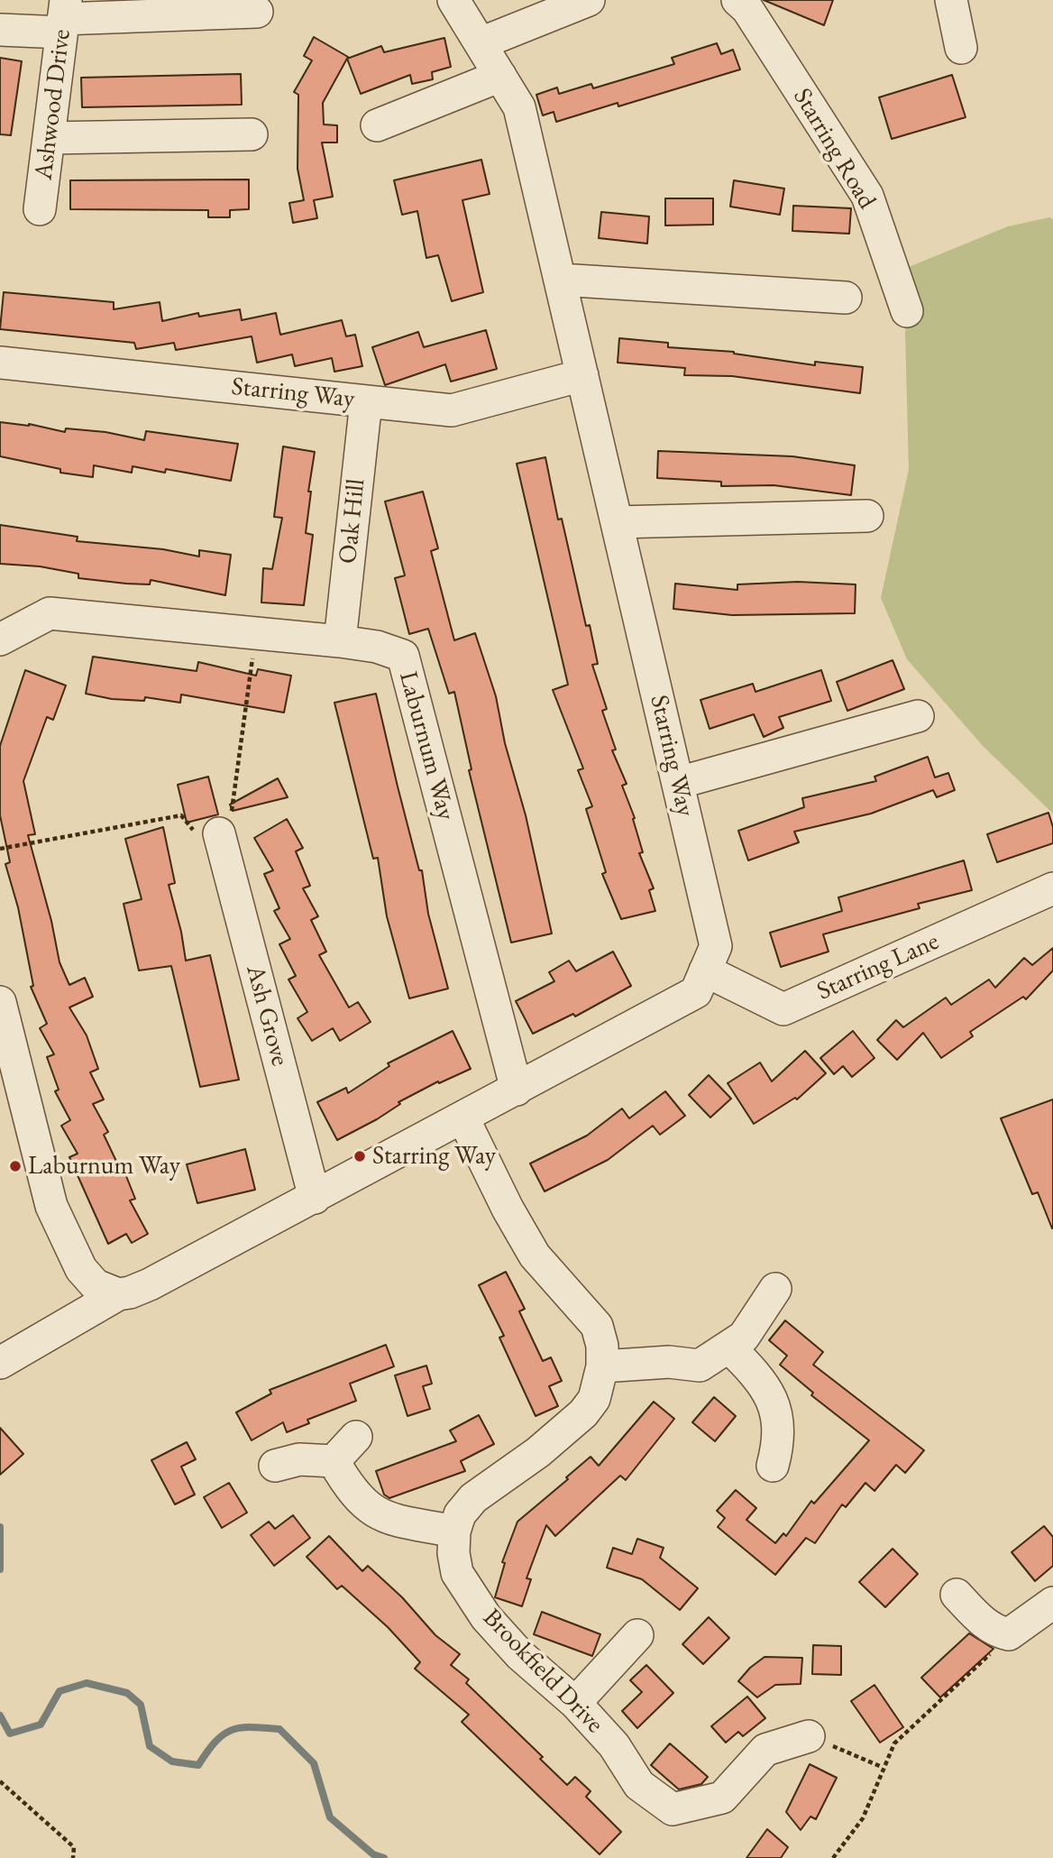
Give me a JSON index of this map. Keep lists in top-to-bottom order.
{
  "streets": {
    "street": [
      "Ashwood Drive",
      "Starring Road",
      "Starring Way",
      "Oak Hill",
      "Laburnum Way",
      "Starring Lane",
      "Ash Grove",
      "Brookfield Drive"
    ]
  },
  "crossings": [
    ["Starring Way", "Oak Hill"],
    ["Starring Way", "Laburnum Way"],
    ["Starring Way", "Starring Lane"],
    ["Starring Way", "Ash Grove"],
    ["Starring Way", "Brookfield Drive"],
    ["Oak Hill", "Laburnum Way"]
  ],
  "places": ["Starring Way", "Laburnum Way"]
}
